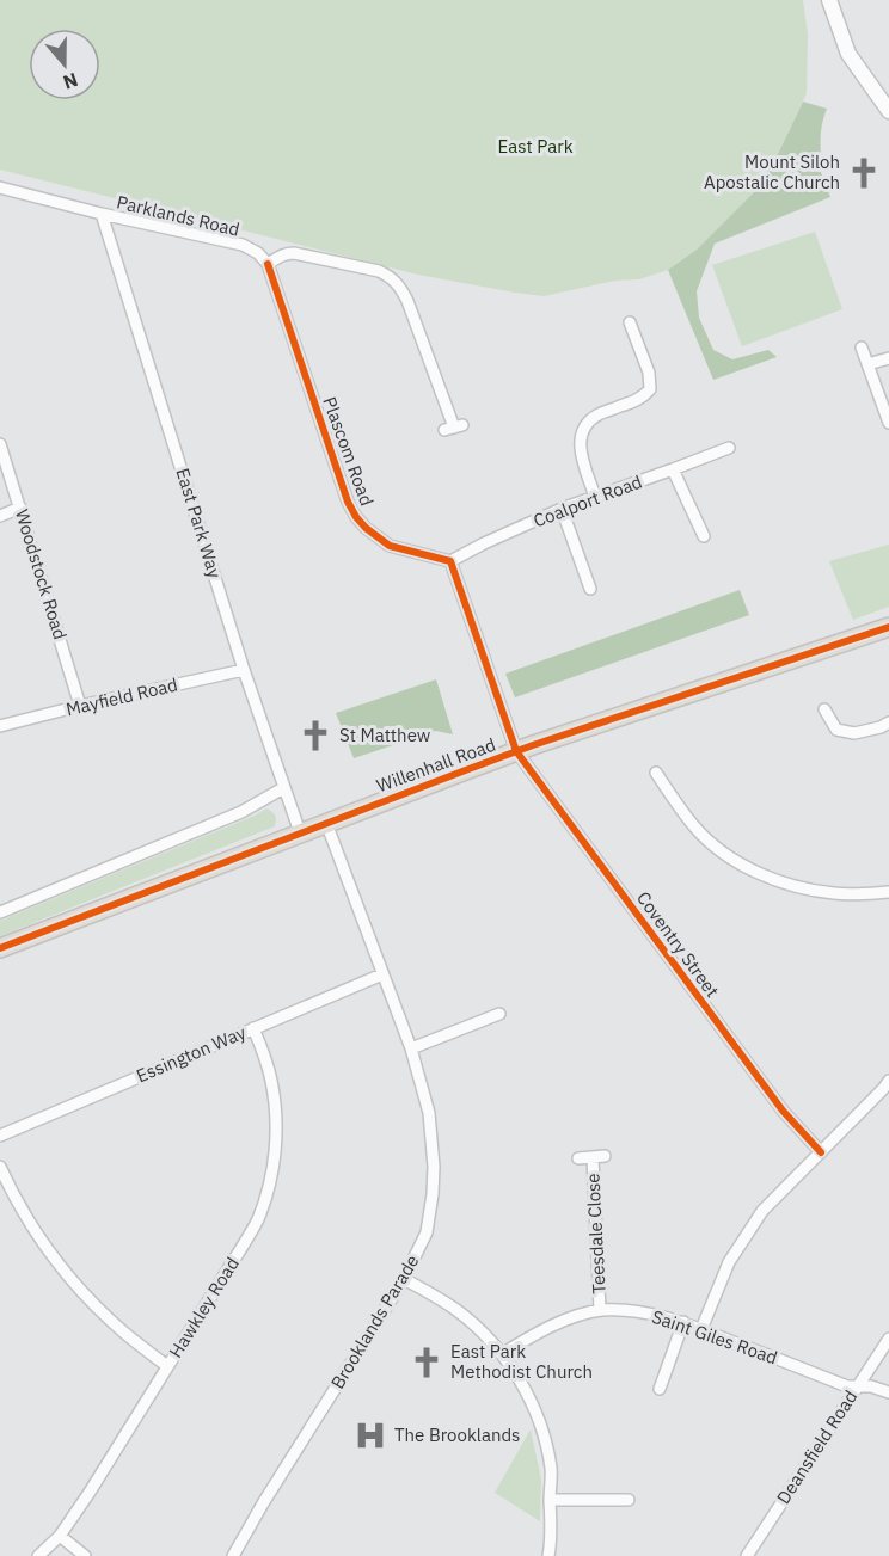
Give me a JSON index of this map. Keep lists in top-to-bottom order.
{
  "streets": {
    "highway": ["Willenhall Road"],
    "street": [
      "Parklands Road",
      "Plascom Road",
      "Coalport Road",
      "East Park Way",
      "Woodstock Road",
      "Mayfield Road",
      "Coventry Street",
      "Essington Way",
      "Teesdale Close",
      "Hawkley Road",
      "Brooklands Parade",
      "Saint Giles Road",
      "Deansfield Road"
    ]
  },
  "crossings": [
    ["Parklands Road", "Plascom Road"],
    ["Parklands Road", "East Park Way"],
    ["Plascom Road", "Coalport Road"],
    ["East Park Way", "Mayfield Road"],
    ["East Park Way", "Willenhall Road"],
    ["Woodstock Road", "Mayfield Road"],
    ["Willenhall Road", "Coventry Street"],
    ["Willenhall Road", "Brooklands Parade"],
    ["Essington Way", "Hawkley Road"],
    ["Essington Way", "Brooklands Parade"],
    ["Teesdale Close", "Saint Giles Road"],
    ["Saint Giles Road", "Deansfield Road"]
  ],
  "parks": ["East Park"],
  "places": {
    "church": ["Mount Siloh Apostalic Church", "St Matthew", "East Park Methodist Church"],
    "hospital": ["The Brooklands"]
  },
  "north": "bottom"
}
